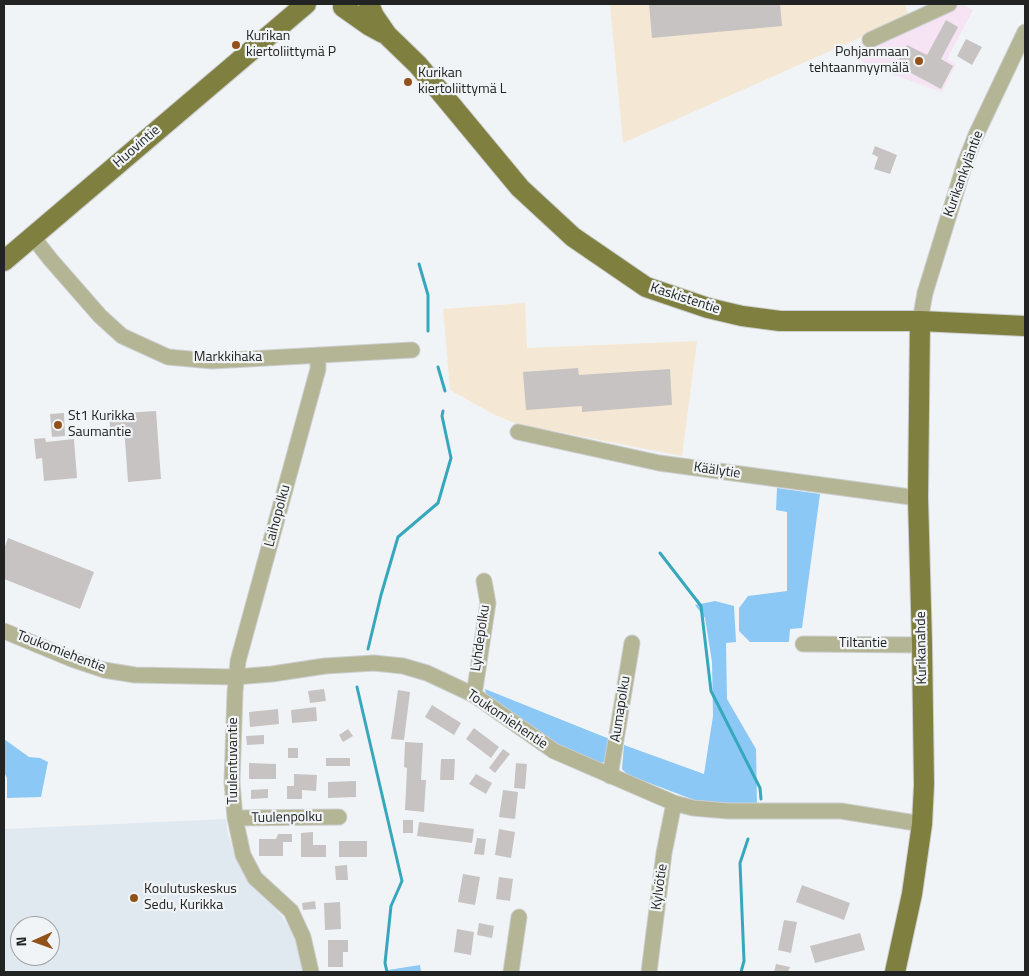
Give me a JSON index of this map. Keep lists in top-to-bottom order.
{
  "streets": {
    "main road": ["Huovintie", "Kaskistentie", "Kurikanahde"],
    "street": [
      "Kurikankyläntie",
      "Markkihaka",
      "Käälytie",
      "Laihopolku",
      "Lyhdepolku",
      "Tiltantie",
      "Toukomiehentie",
      "Aumapolku",
      "Tuulentuvantie",
      "Tuulenpolku",
      "Kylvötie"
    ]
  },
  "crossings": [
    ["Huovintie", "Markkihaka"],
    ["Kurikankyläntie", "Kaskistentie"],
    ["Kurikankyläntie", "Kurikanahde"],
    ["Kaskistentie", "Kurikanahde"],
    ["Markkihaka", "Laihopolku"],
    ["Käälytie", "Kurikanahde"],
    ["Laihopolku", "Toukomiehentie"],
    ["Laihopolku", "Tuulentuvantie"],
    ["Lyhdepolku", "Toukomiehentie"],
    ["Tiltantie", "Kurikanahde"],
    ["Kurikanahde", "Toukomiehentie"],
    ["Toukomiehentie", "Aumapolku"],
    ["Toukomiehentie", "Tuulentuvantie"],
    ["Toukomiehentie", "Kylvötie"],
    ["Tuulentuvantie", "Tuulenpolku"]
  ],
  "places": [
    "Kurikan kiertoliittymä P",
    "Pohjanmaan tehtaanmyymälä",
    "Kurikan kiertoliittymä L",
    "St1 Kurikka Saumantie",
    "Koulutuskeskus Sedu, Kurikka"
  ],
  "north": "left"
}
